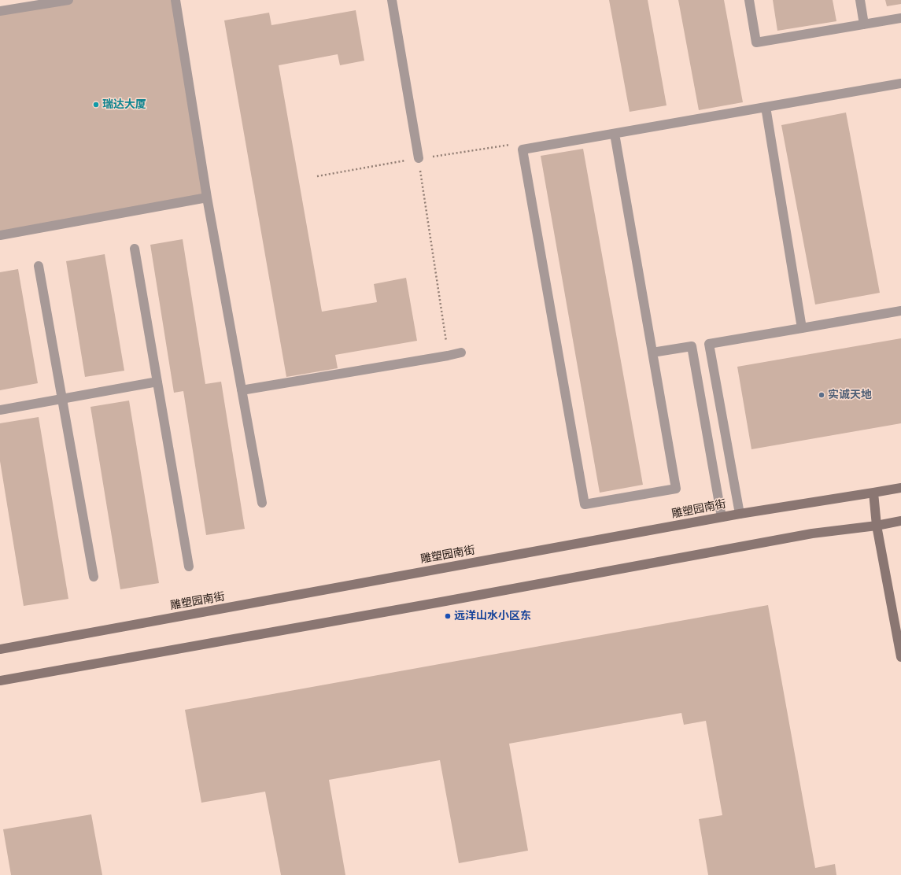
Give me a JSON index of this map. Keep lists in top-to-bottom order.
{
  "streets": {
    "main road": ["雕塑园南街"]
  },
  "places": ["瑞达大厦", "实诚天地", "远洋山水小区东"]
}
